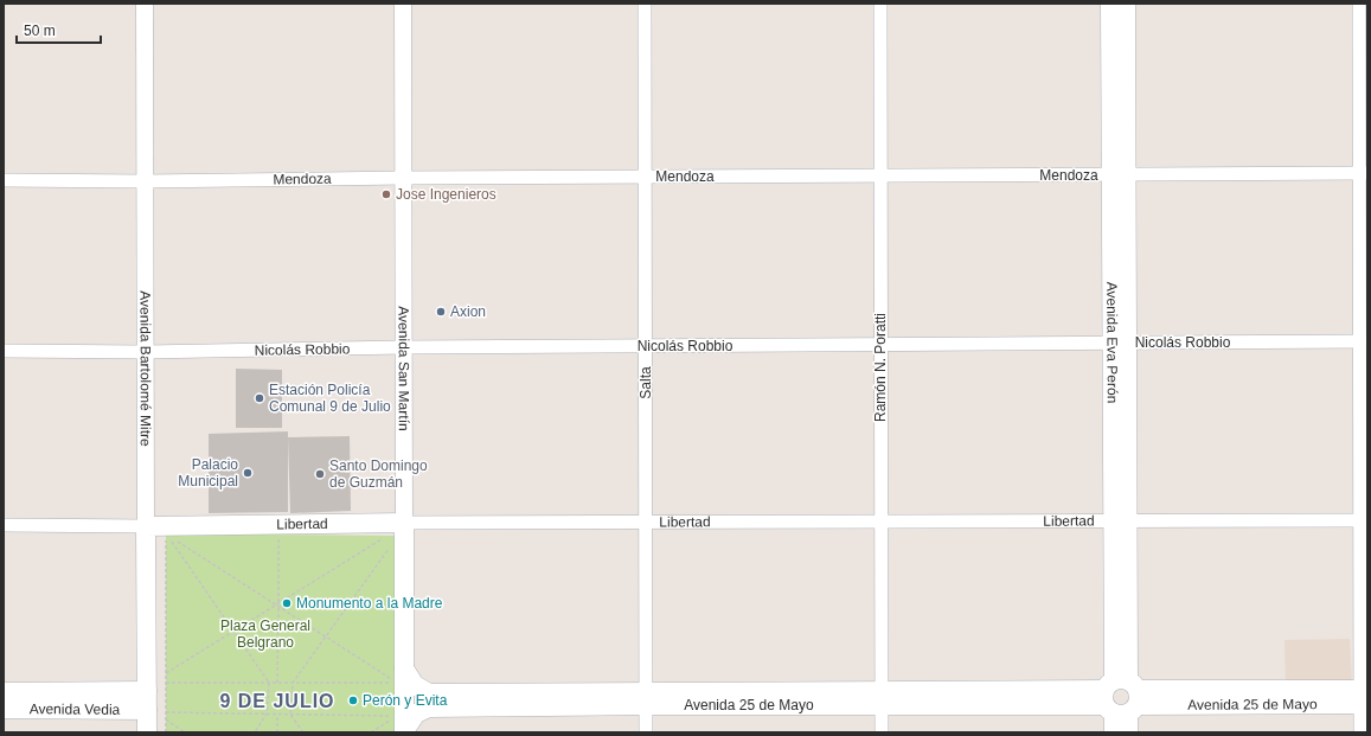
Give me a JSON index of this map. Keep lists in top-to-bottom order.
{
  "streets": {
    "main road": [
      "Avenida Eva Perón",
      "Avenida Bartolomé Mitre",
      "Avenida San Martín",
      "Libertad",
      "Avenida 25 de Mayo",
      "Avenida Vedia"
    ],
    "street": [
      "Mendoza",
      "Nicolás Robbio",
      "Ramón N. Poratti",
      "Salta"
    ]
  },
  "crossings": [
    ["Mendoza", "Avenida Eva Perón"],
    ["Mendoza", "Avenida Bartolomé Mitre"],
    ["Mendoza", "Ramón N. Poratti"],
    ["Mendoza", "Avenida San Martín"],
    ["Mendoza", "Salta"],
    ["Avenida Eva Perón", "Nicolás Robbio"],
    ["Avenida Eva Perón", "Libertad"],
    ["Avenida Eva Perón", "Avenida 25 de Mayo"],
    ["Nicolás Robbio", "Avenida Bartolomé Mitre"],
    ["Nicolás Robbio", "Ramón N. Poratti"],
    ["Nicolás Robbio", "Avenida San Martín"],
    ["Nicolás Robbio", "Salta"],
    ["Avenida Bartolomé Mitre", "Libertad"],
    ["Avenida Bartolomé Mitre", "Avenida Vedia"],
    ["Ramón N. Poratti", "Libertad"],
    ["Ramón N. Poratti", "Avenida 25 de Mayo"],
    ["Avenida San Martín", "Libertad"],
    ["Avenida San Martín", "Avenida 25 de Mayo"],
    ["Salta", "Libertad"],
    ["Salta", "Avenida 25 de Mayo"]
  ],
  "districts": ["9 DE JULIO"],
  "parks": ["Plaza General Belgrano"],
  "places": [
    "Jose Ingenieros",
    "Axion",
    "Estación Policía Comunal 9 de Julio",
    "Palacio Municipal",
    "Santo Domingo de Guzmán",
    "Monumento a la Madre",
    "Perón y Evita"
  ],
  "scale_bar": "50 m"
}
